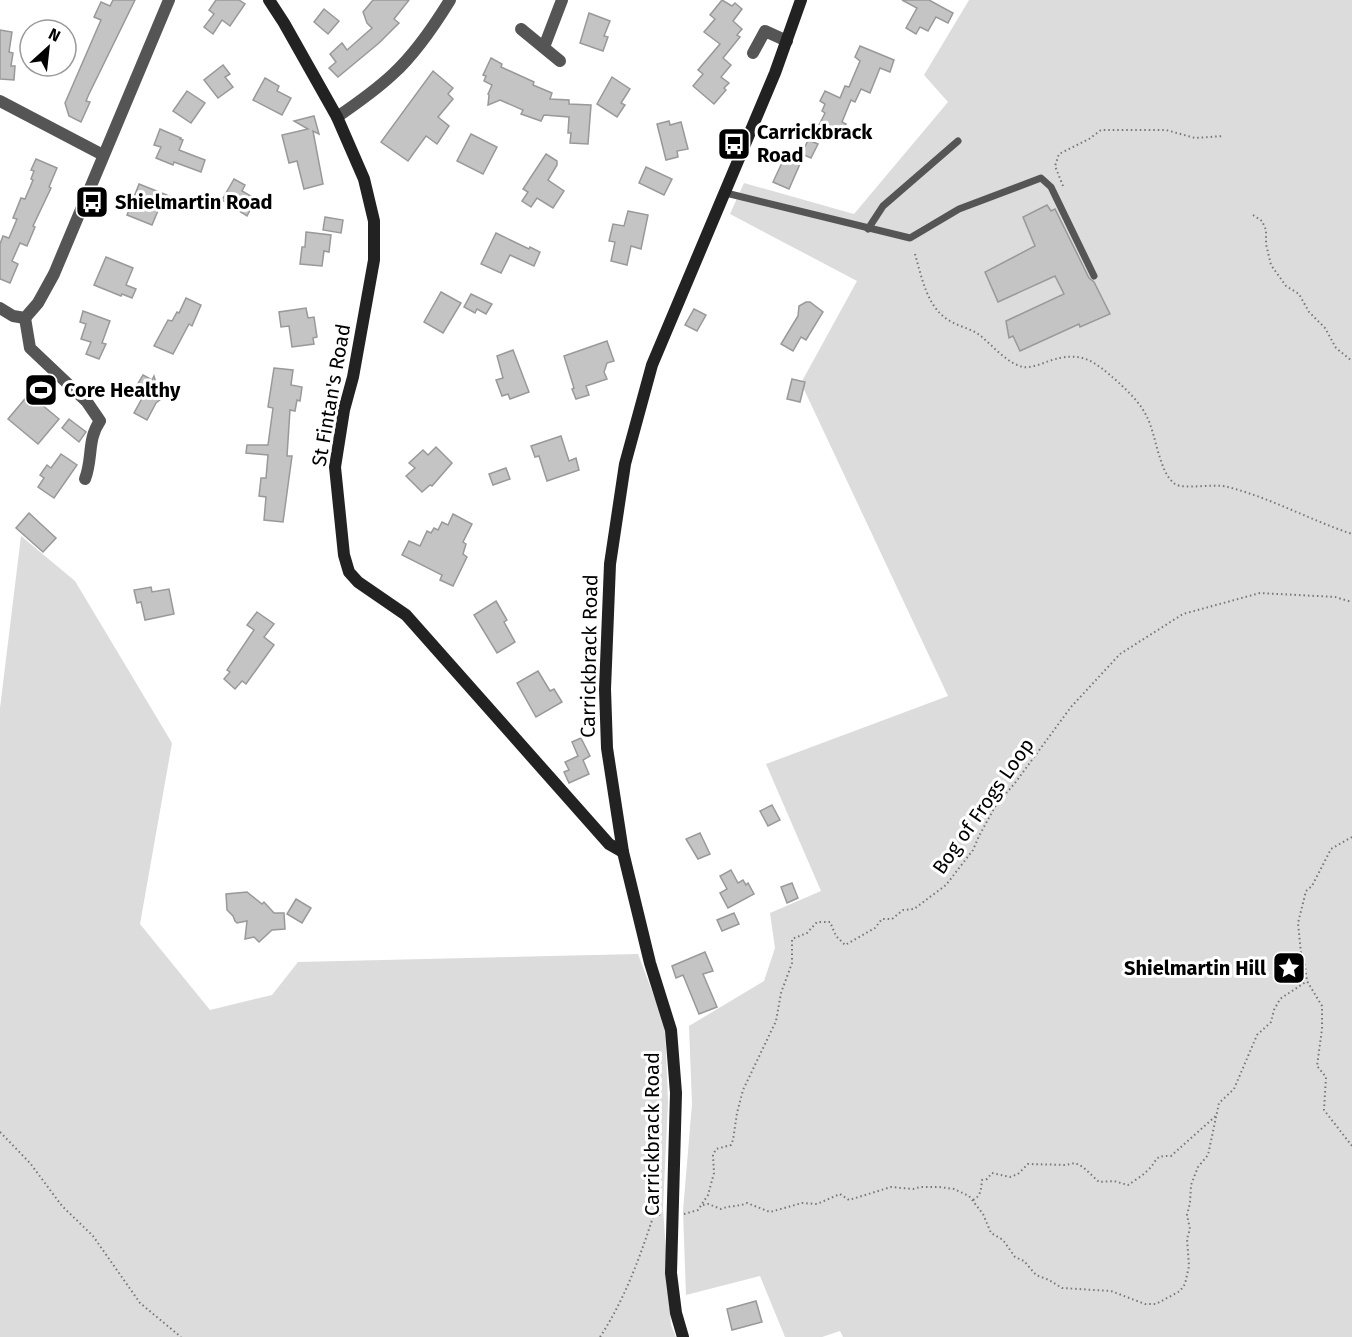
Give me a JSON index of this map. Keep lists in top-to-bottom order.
{
  "streets": {
    "main road": ["St Fintan's Road", "Carrickbrack Road"],
    "path": ["Bog of Frogs Loop"]
  },
  "crossings": [
    ["St Fintan's Road", "Carrickbrack Road"]
  ],
  "places": {
    "bus stop": ["Carrickbrack Road", "Shielmartin Road"],
    "sports": ["Core Healthy"],
    "place": ["Shielmartin Hill"]
  },
  "north": "top right"
}
